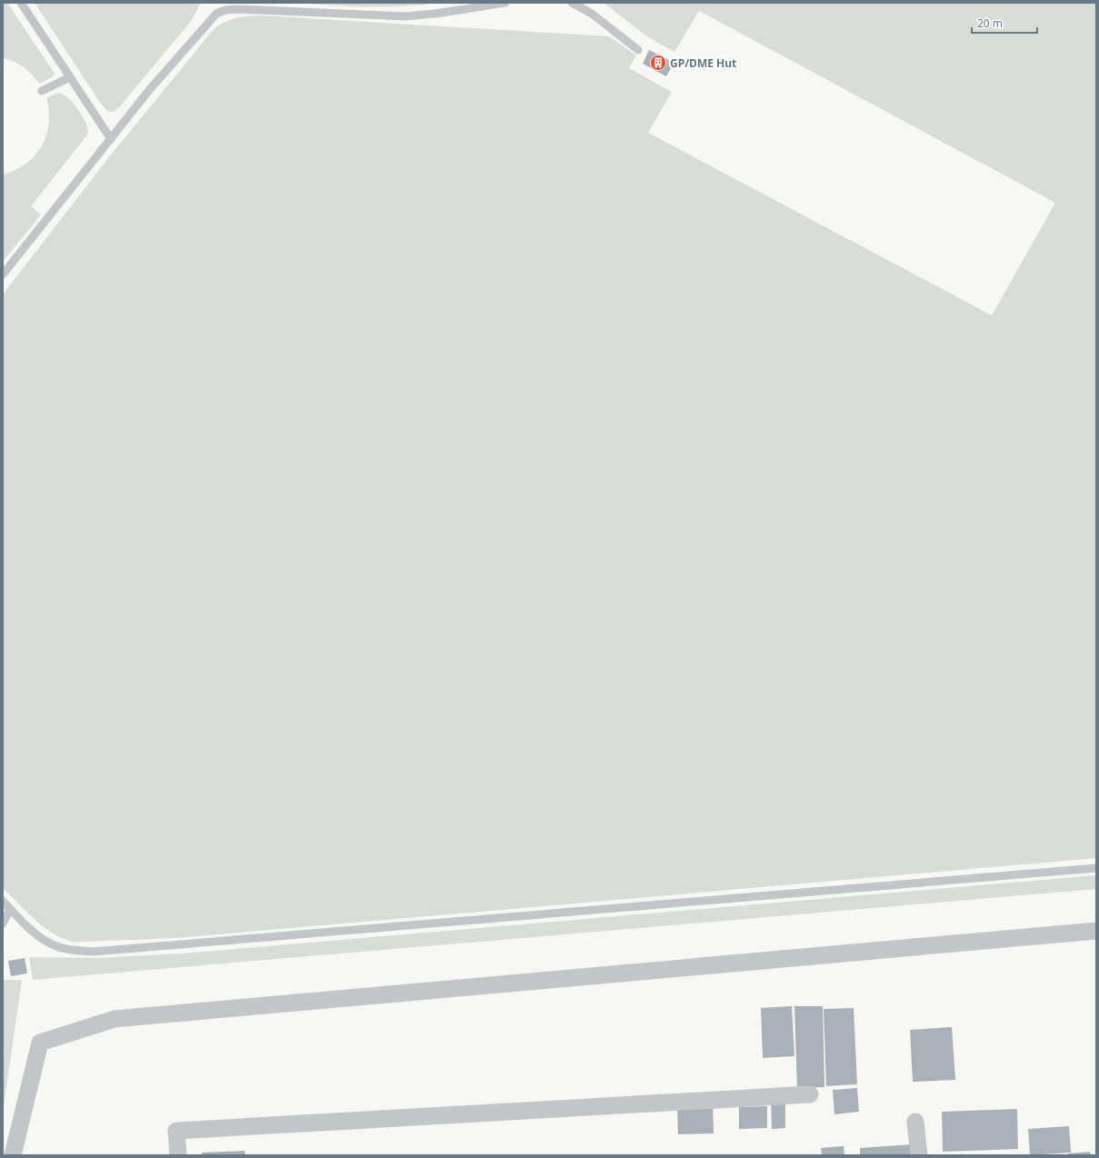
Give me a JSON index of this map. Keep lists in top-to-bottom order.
{
  "places": {
    "building": ["GP/DME Hut"]
  },
  "scale_bar": "20 m"
}
